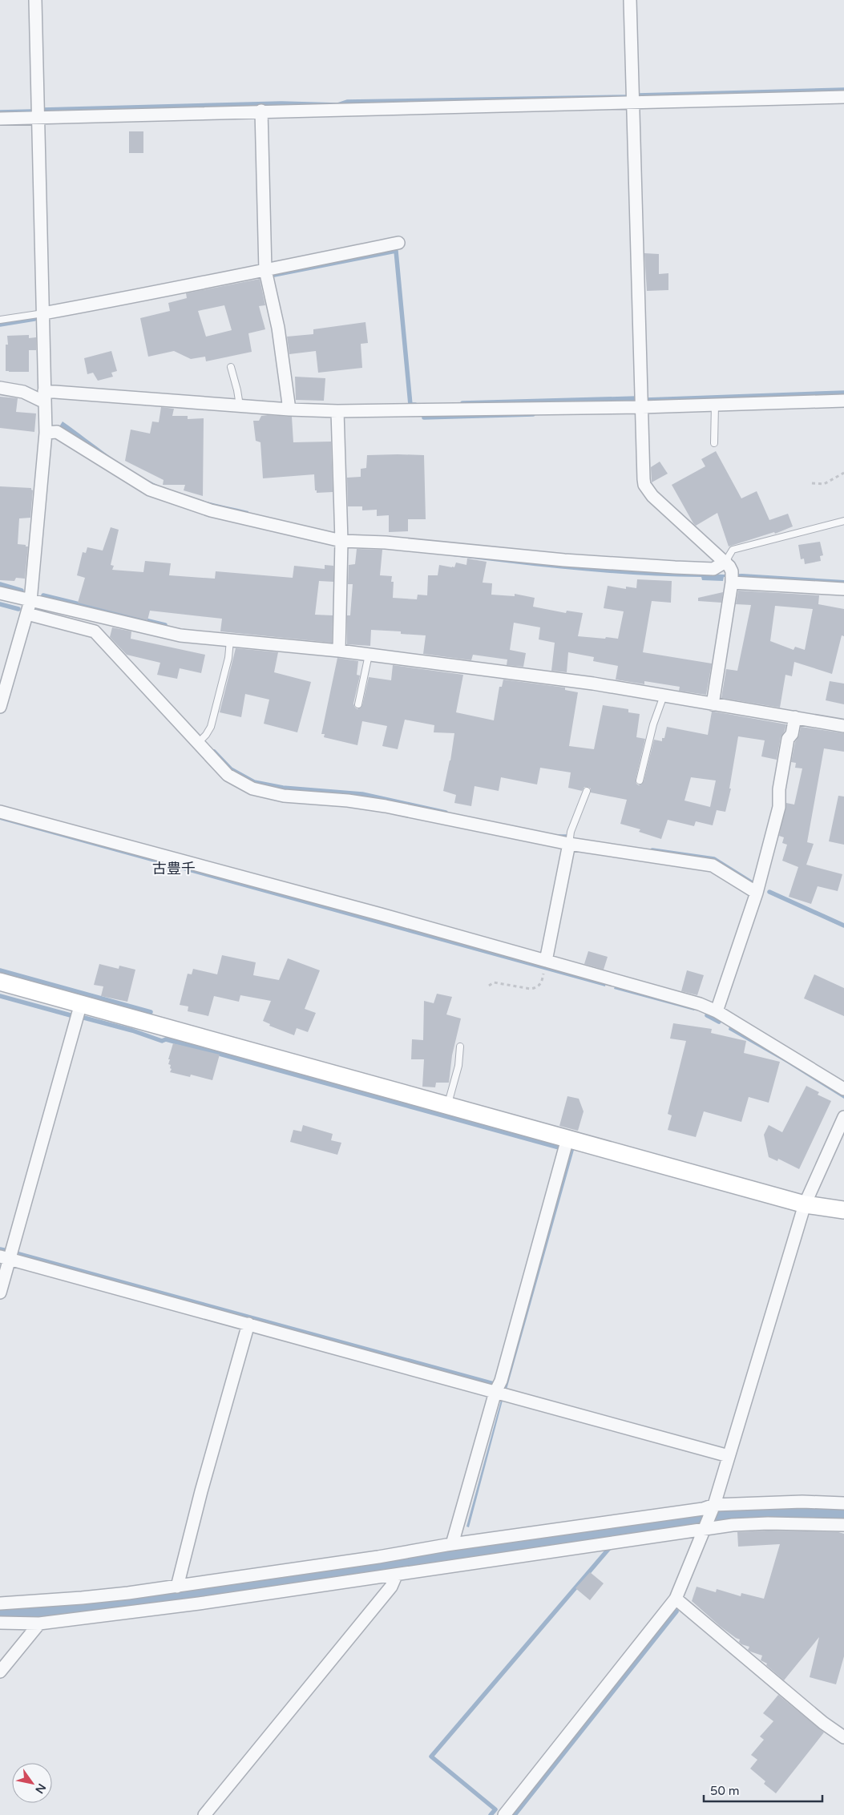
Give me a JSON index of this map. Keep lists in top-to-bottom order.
{
  "districts": ["古豊千"],
  "scale_bar": "50 m",
  "north": "bottom right"
}
